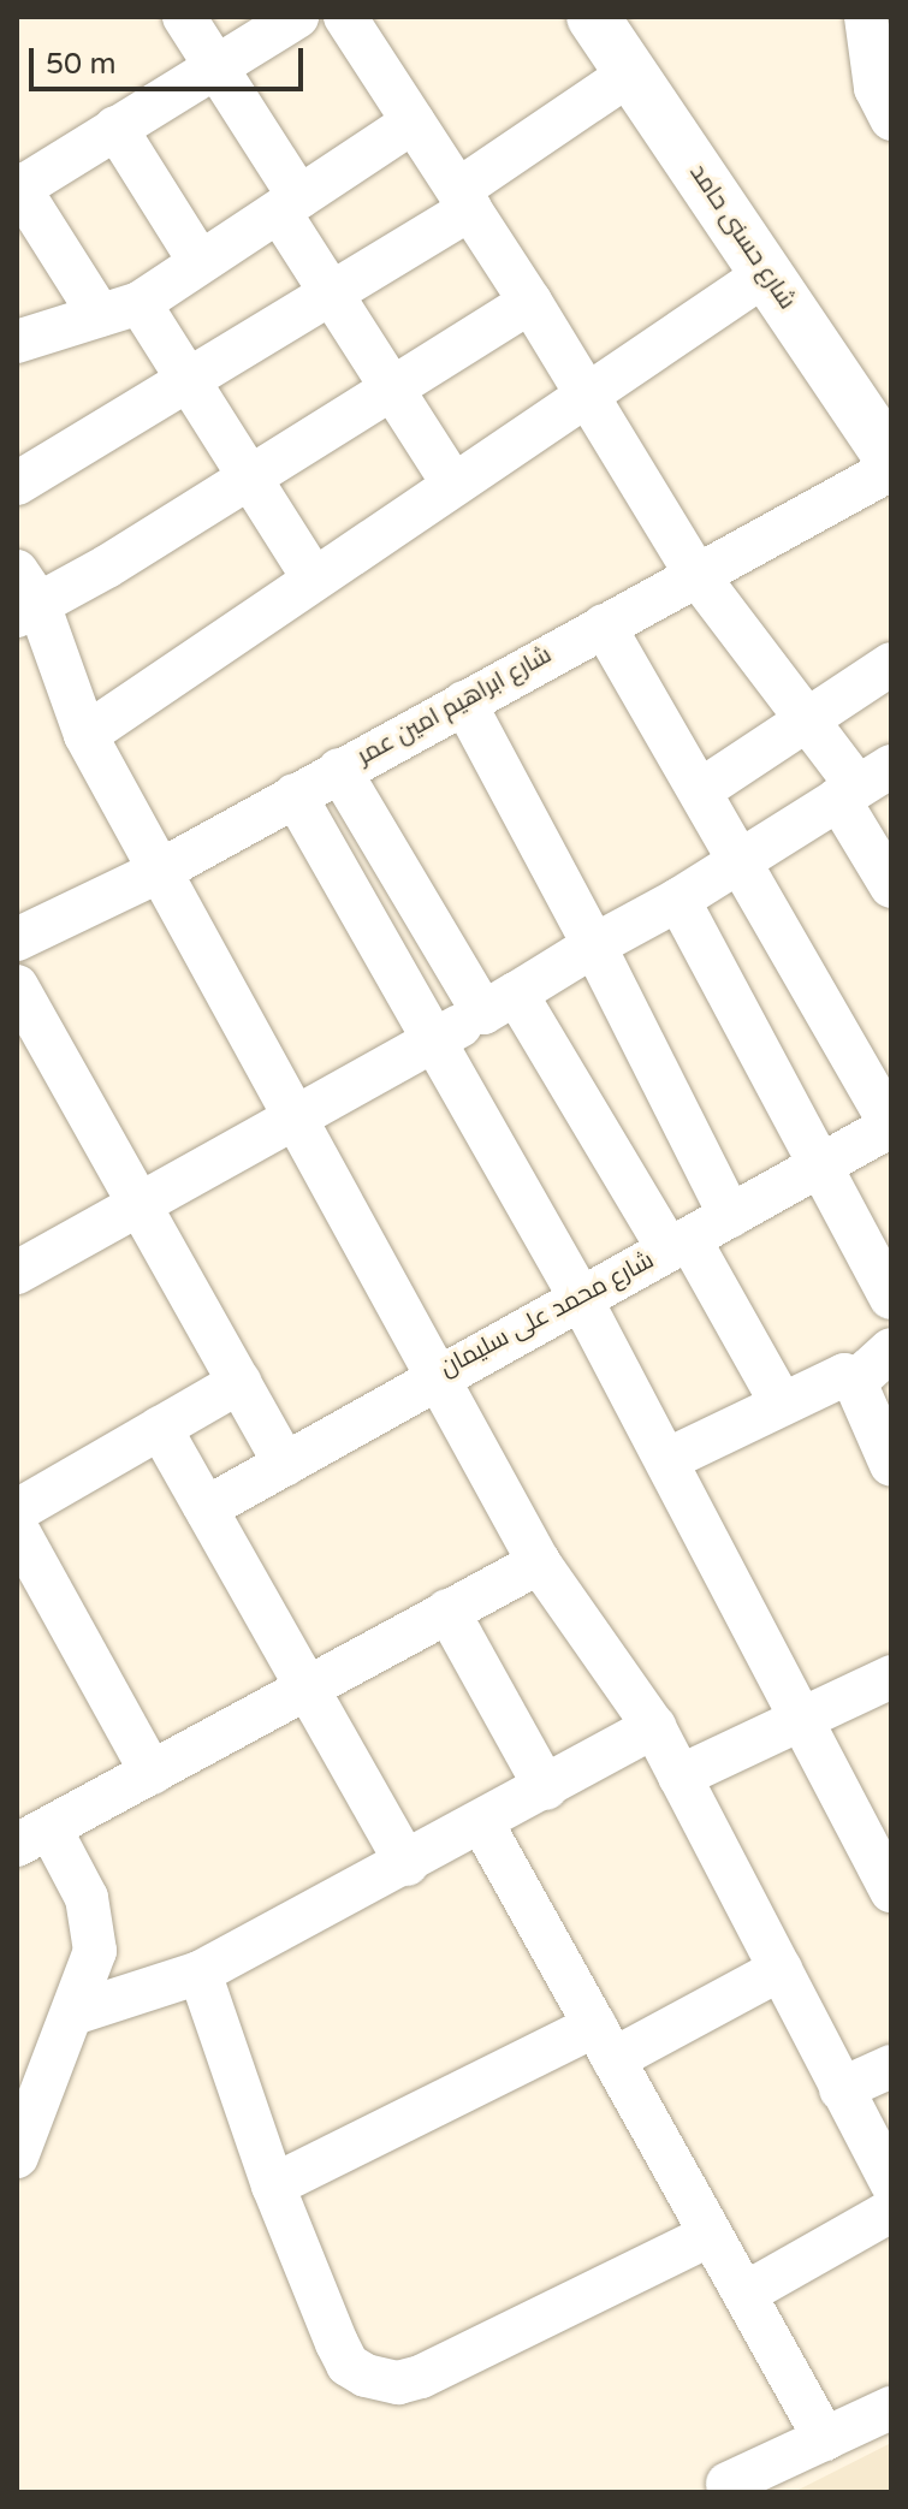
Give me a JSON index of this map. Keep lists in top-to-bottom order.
{
  "streets": {
    "street": ["شارع حسنى حامد", "شارع ابراهيم امين عمر", "شارع محمد على سليمان"]
  },
  "crossings": [
    ["شارع حسنى حامد", "شارع ابراهيم امين عمر"]
  ],
  "scale_bar": "50 m"
}
